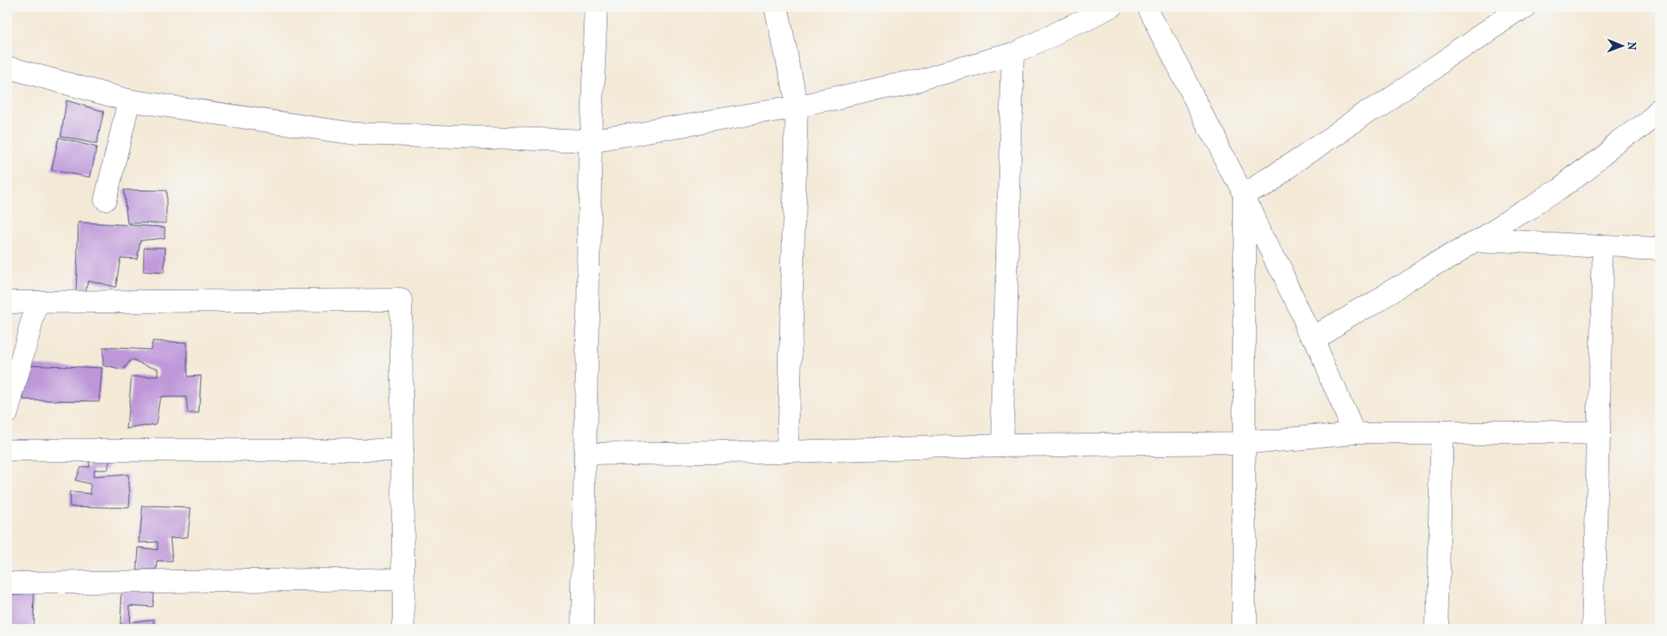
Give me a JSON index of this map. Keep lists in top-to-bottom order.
{
  "north": "right"
}
